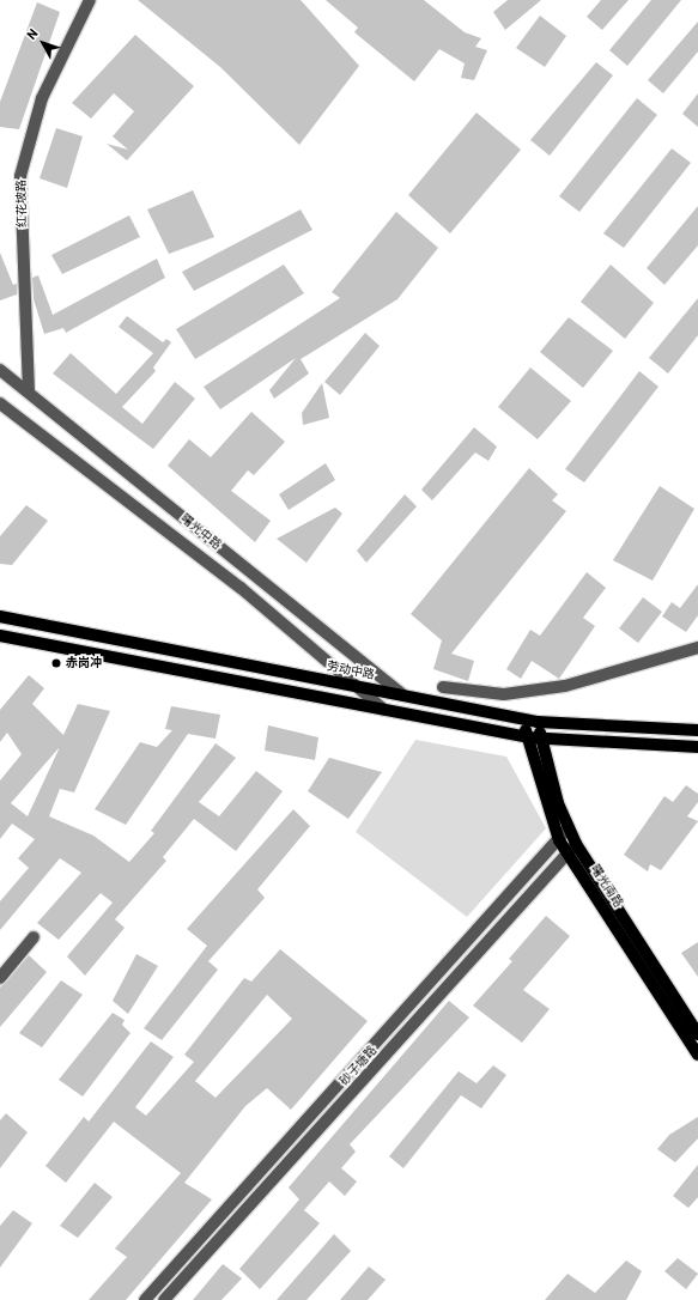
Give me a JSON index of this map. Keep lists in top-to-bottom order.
{
  "streets": {
    "main road": ["劳动中路", "曙光南路"],
    "street": ["红花坡路", "曙光中路", "砂子塘路"]
  },
  "crossings": [
    ["红花坡路", "曙光中路"],
    ["曙光中路", "劳动中路"],
    ["劳动中路", "曙光南路"],
    ["曙光南路", "砂子塘路"]
  ],
  "places": ["赤岗冲"],
  "north": "top left"
}
